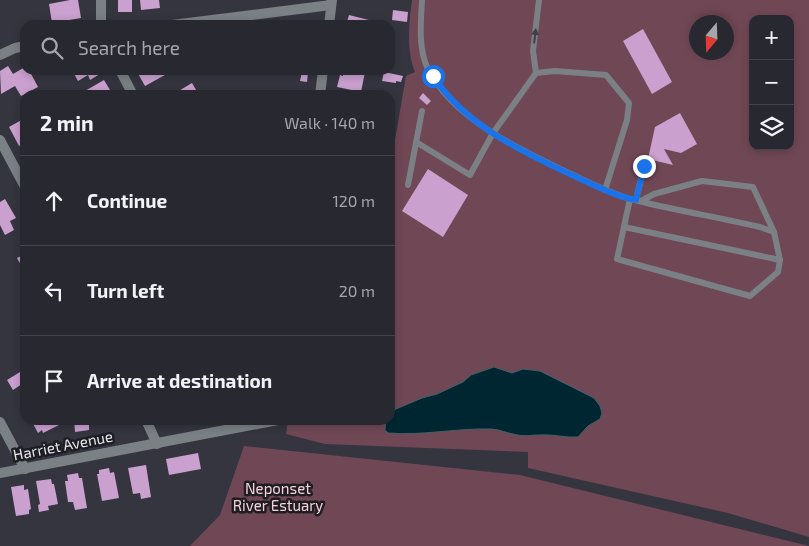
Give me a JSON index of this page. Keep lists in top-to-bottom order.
{
  "streets": {
    "street": ["Harriet Avenue"]
  },
  "parks": ["Neponset River Estuary"],
  "north": "bottom",
  "page": {
    "map_buttons": ["+", "−"],
    "search": "Search here",
    "heading": ["2 min", "Walk · 140 m"],
    "list": [
      ["Continue", "120 m"],
      ["Turn left", "20 m"],
      "Arrive at destination"
    ]
  }
}
